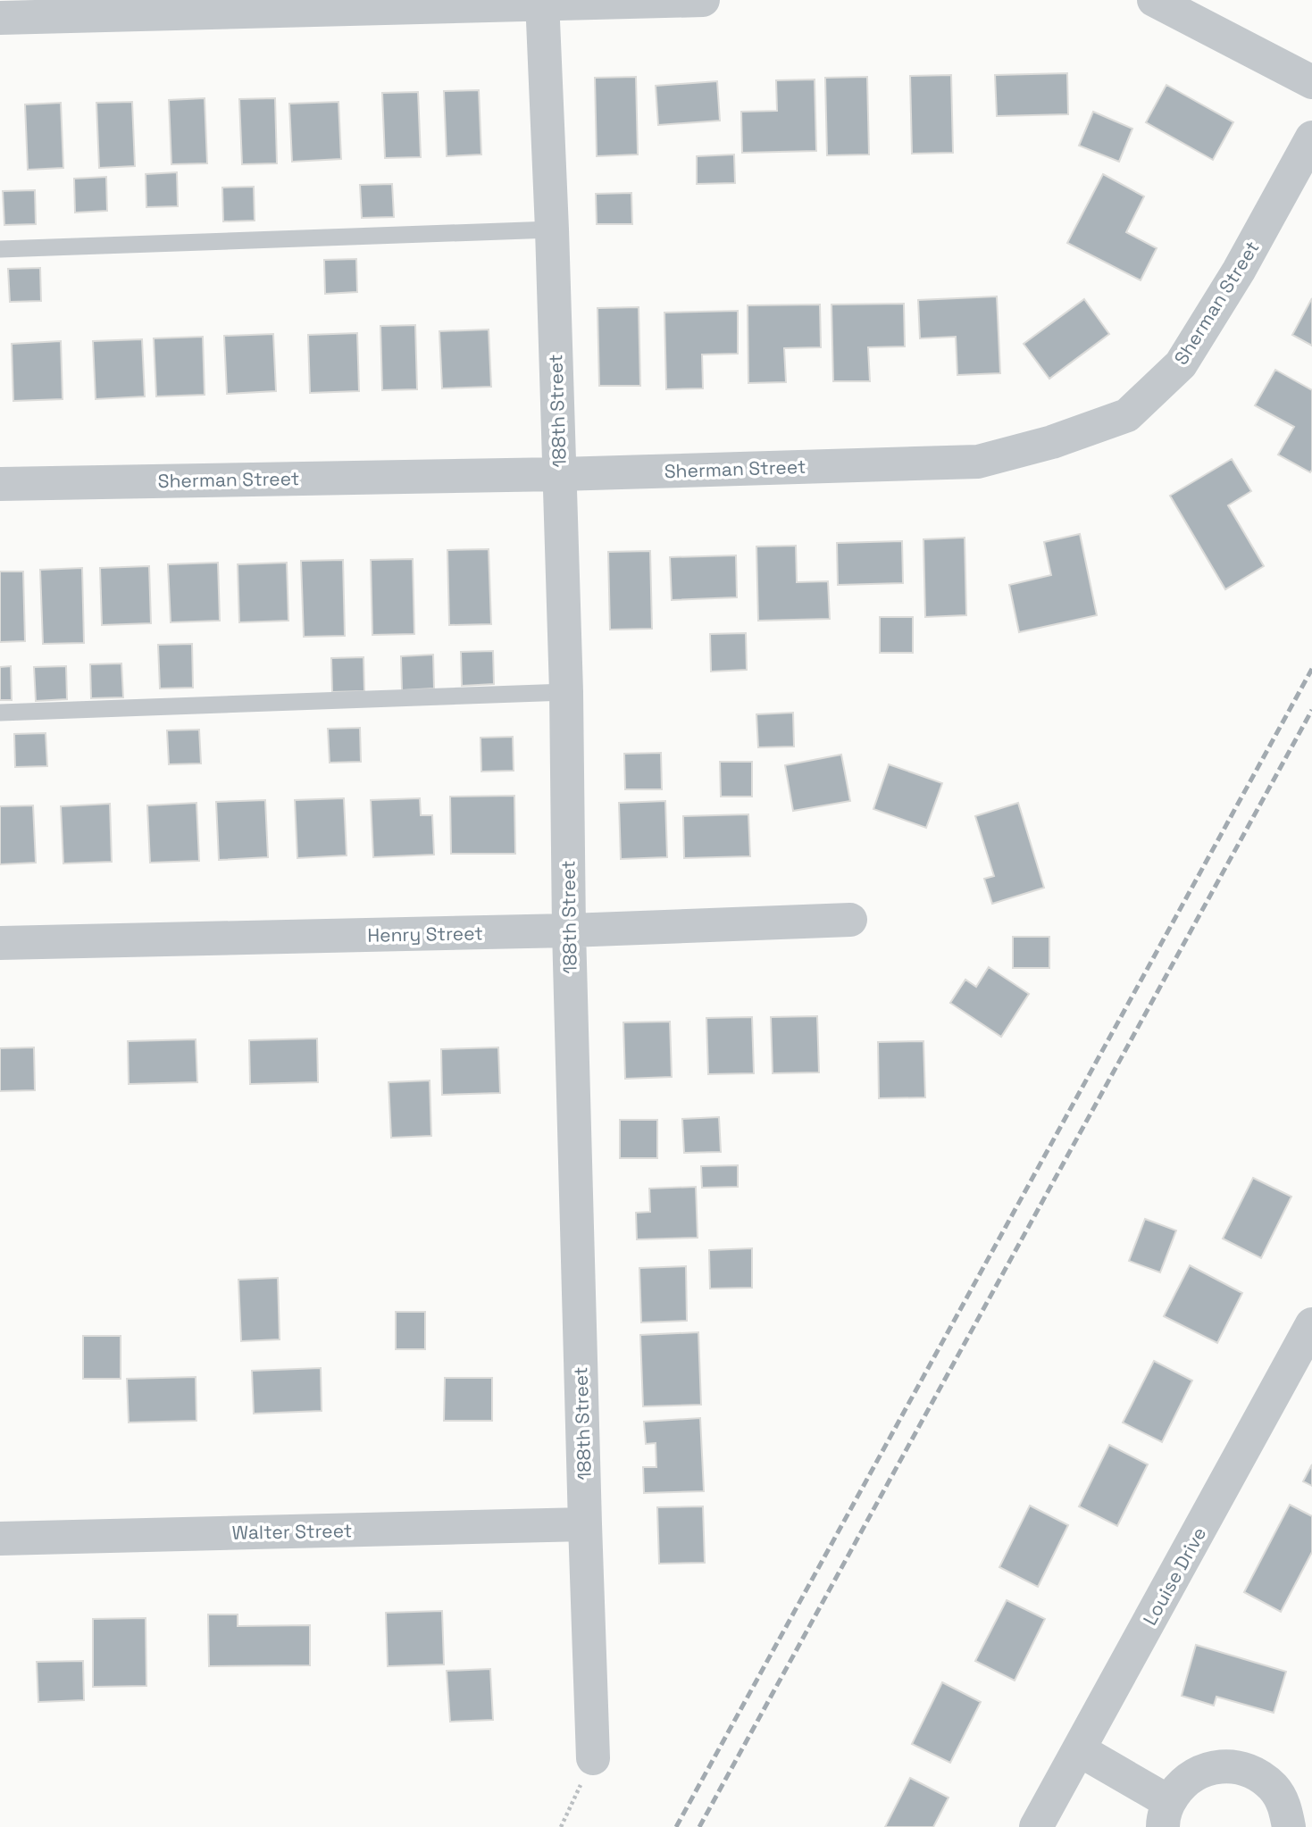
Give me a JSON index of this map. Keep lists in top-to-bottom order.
{
  "streets": {
    "street": [
      "Sherman Street",
      "188th Street",
      "Henry Street",
      "Walter Street",
      "Louise Drive"
    ]
  },
  "crossings": [
    ["Sherman Street", "188th Street"],
    ["188th Street", "Henry Street"],
    ["188th Street", "Walter Street"]
  ]
}
